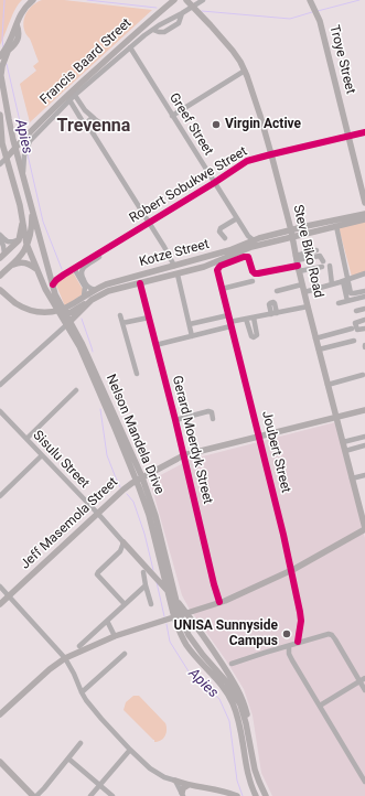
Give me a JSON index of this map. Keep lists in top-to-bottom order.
{
  "streets": {
    "main road": [
      "Troye Street",
      "Francis Baard Street",
      "Steve Biko Road",
      "Kotze Street",
      "Nelson Mandela Drive",
      "Jeff Masemola Street"
    ],
    "street": [
      "Greef Street",
      "Robert Sobukwe Street",
      "Gerard Moerdyk Street",
      "Joubert Street",
      "Sisulu Street"
    ]
  },
  "crossings": [
    ["Troye Street", "Robert Sobukwe Street"],
    ["Francis Baard Street", "Nelson Mandela Drive"],
    ["Greef Street", "Robert Sobukwe Street"],
    ["Greef Street", "Kotze Street"],
    ["Robert Sobukwe Street", "Steve Biko Road"],
    ["Robert Sobukwe Street", "Nelson Mandela Drive"],
    ["Steve Biko Road", "Kotze Street"],
    ["Steve Biko Road", "Joubert Street"],
    ["Steve Biko Road", "Jeff Masemola Street"],
    ["Kotze Street", "Nelson Mandela Drive"],
    ["Kotze Street", "Gerard Moerdyk Street"],
    ["Nelson Mandela Drive", "Jeff Masemola Street"],
    ["Gerard Moerdyk Street", "Jeff Masemola Street"],
    ["Joubert Street", "Jeff Masemola Street"],
    ["Sisulu Street", "Jeff Masemola Street"]
  ],
  "districts": ["Trevenna"],
  "water": ["Apies"],
  "places": ["Virgin Active", "UNISA Sunnyside Campus"]
}
